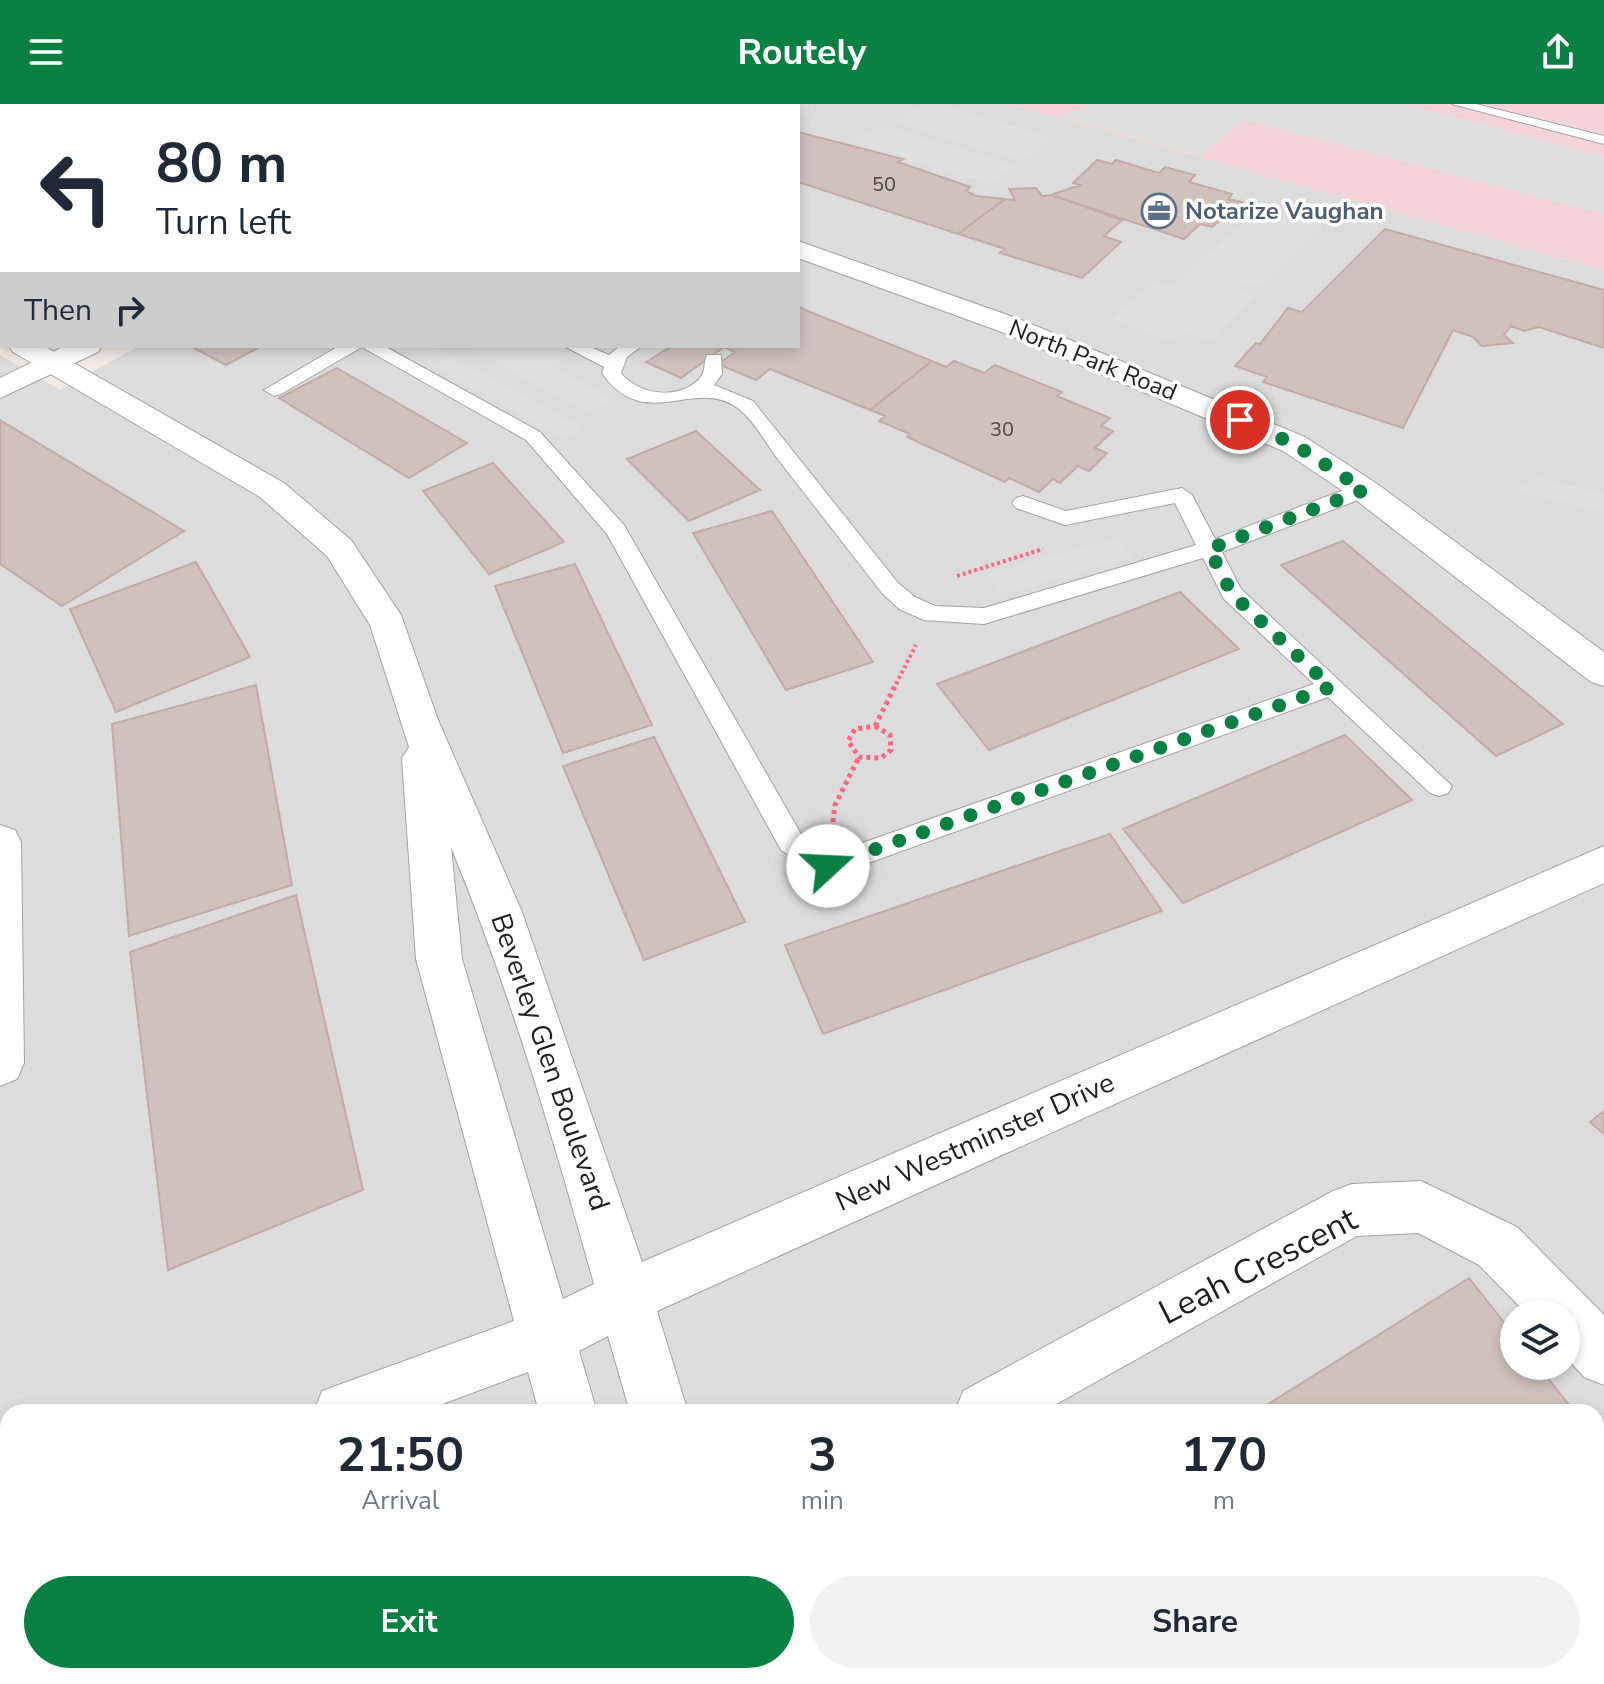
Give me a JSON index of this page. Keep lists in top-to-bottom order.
{
  "streets": {
    "street": [
      "North Park Road",
      "Beverley Glen Boulevard",
      "New Westminster Drive",
      "Leah Crescent"
    ]
  },
  "crossings": [
    ["Beverley Glen Boulevard", "New Westminster Drive"]
  ],
  "places": {
    "office": ["Notarize Vaughan"]
  },
  "house_numbers": ["50", "30"],
  "page": {
    "header": "Routely",
    "turn": ["80 m", "Turn left"],
    "then": "Then",
    "eta": [
      "21:50",
      "Arrival",
      "3",
      "min",
      "170",
      "m"
    ],
    "buttons": ["Exit", "Share"]
  }
}
